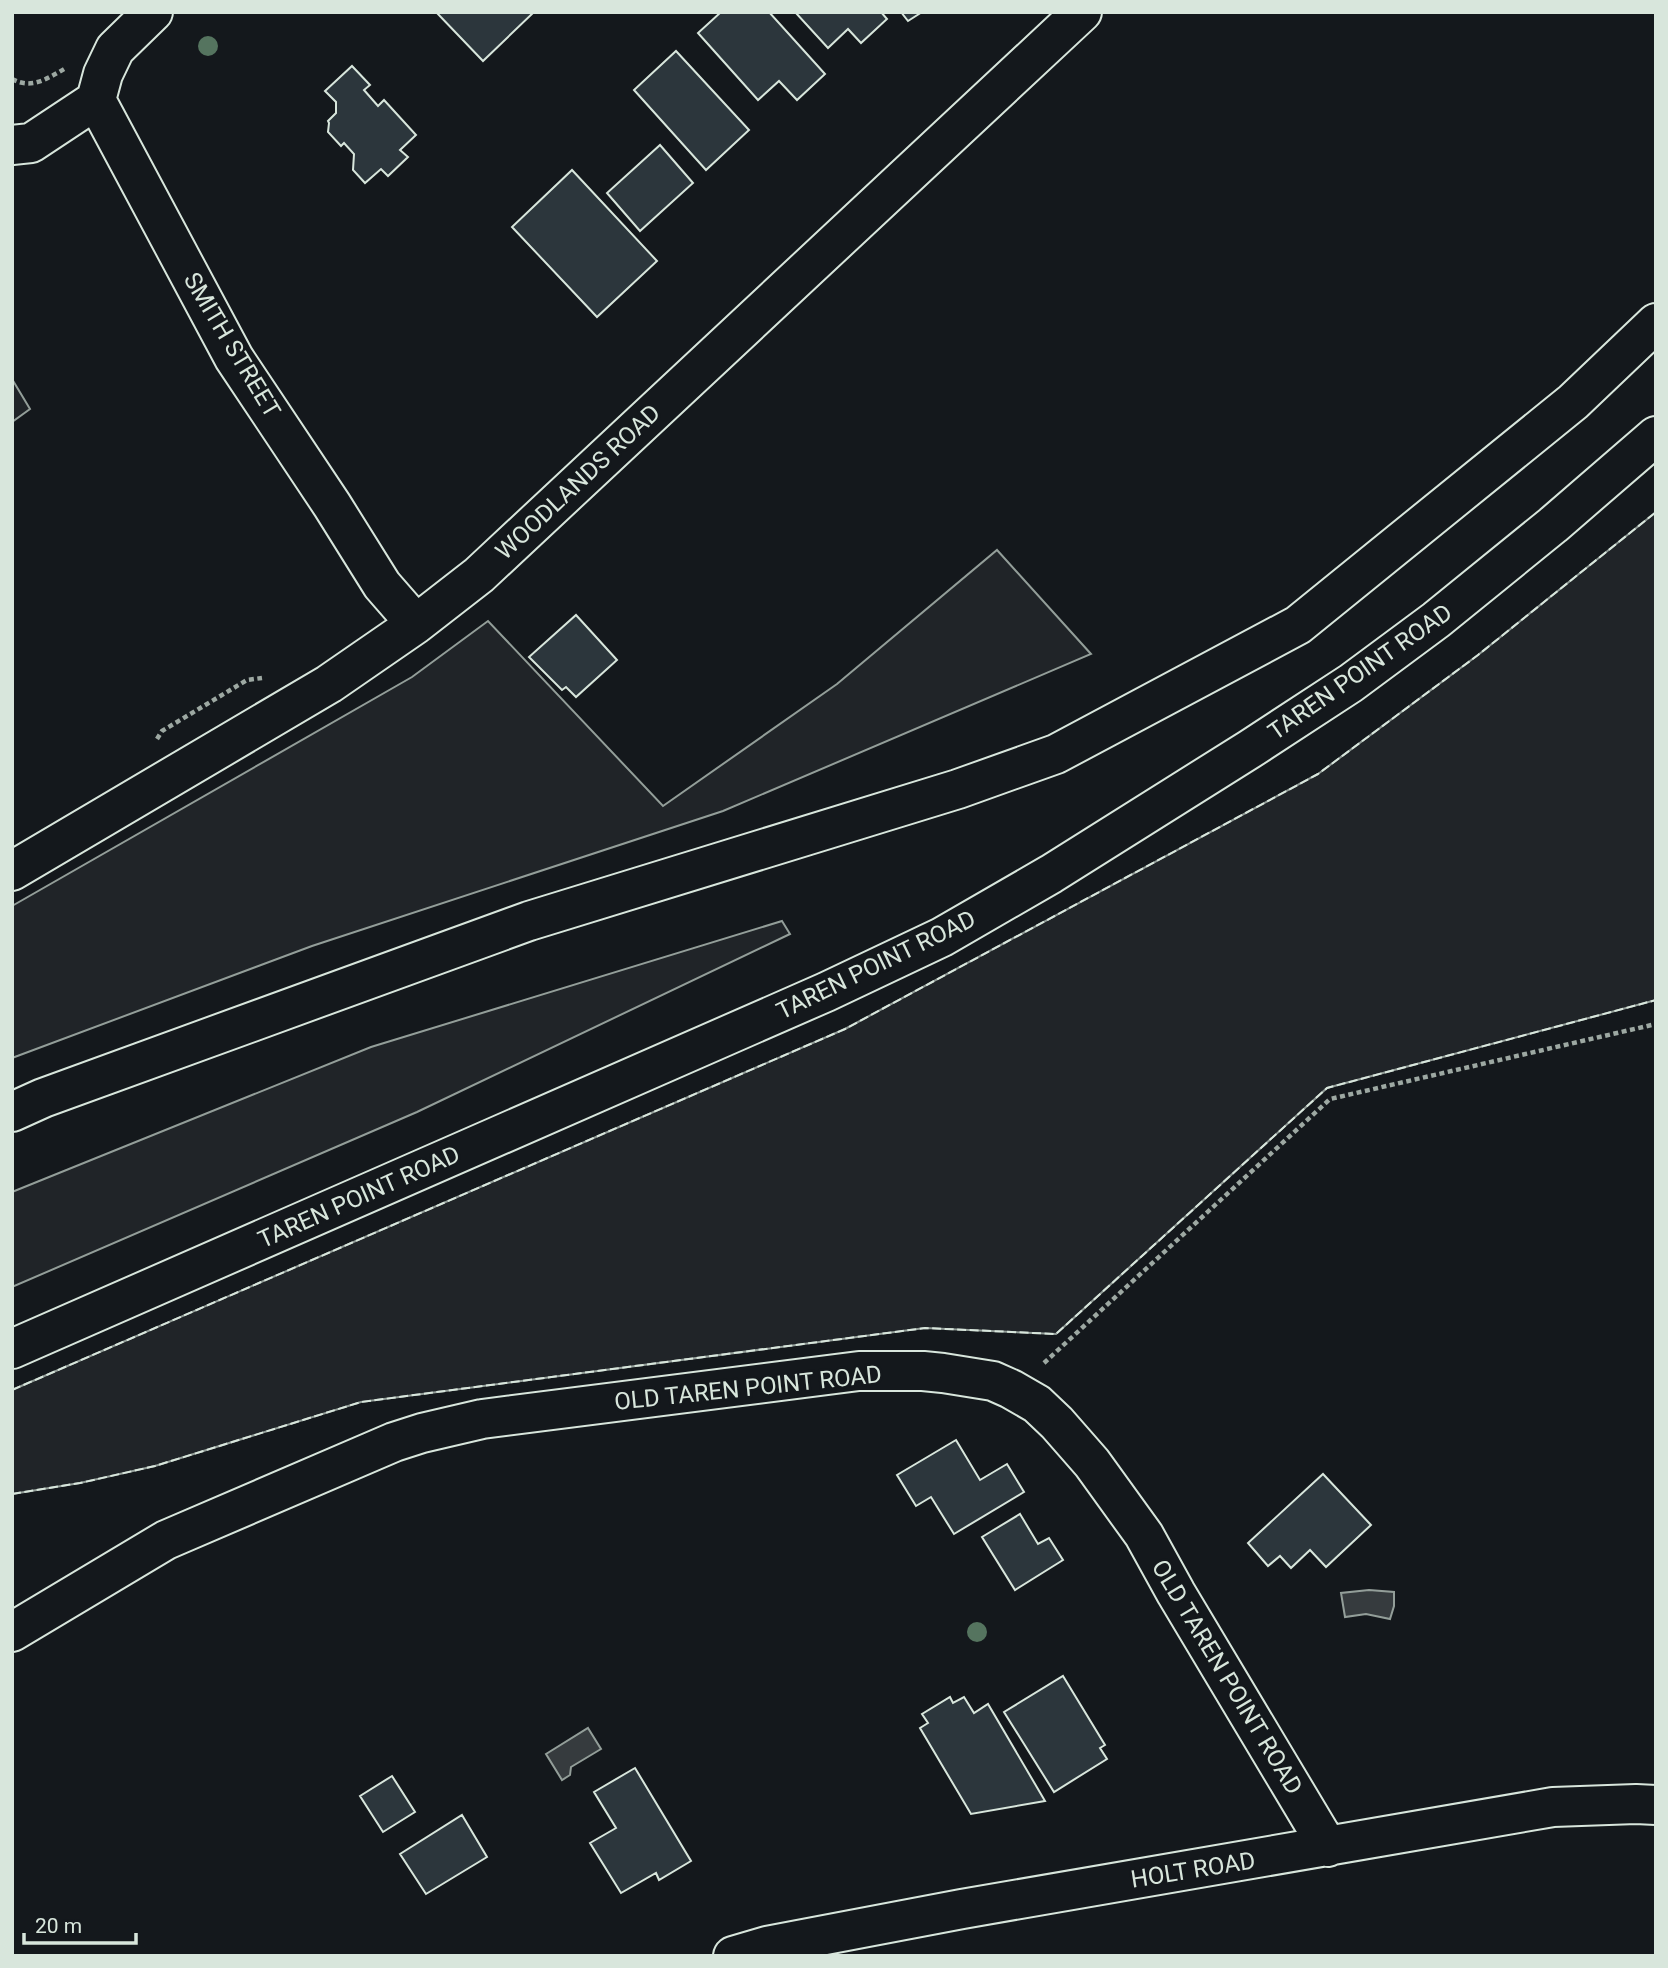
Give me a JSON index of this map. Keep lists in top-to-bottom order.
{
  "streets": {
    "street": [
      "SMITH STREET",
      "WOODLANDS ROAD",
      "TAREN POINT ROAD",
      "OLD TAREN POINT ROAD",
      "HOLT ROAD"
    ]
  },
  "crossings": [
    ["SMITH STREET", "WOODLANDS ROAD"],
    ["OLD TAREN POINT ROAD", "HOLT ROAD"]
  ],
  "scale_bar": "20 m"
}
